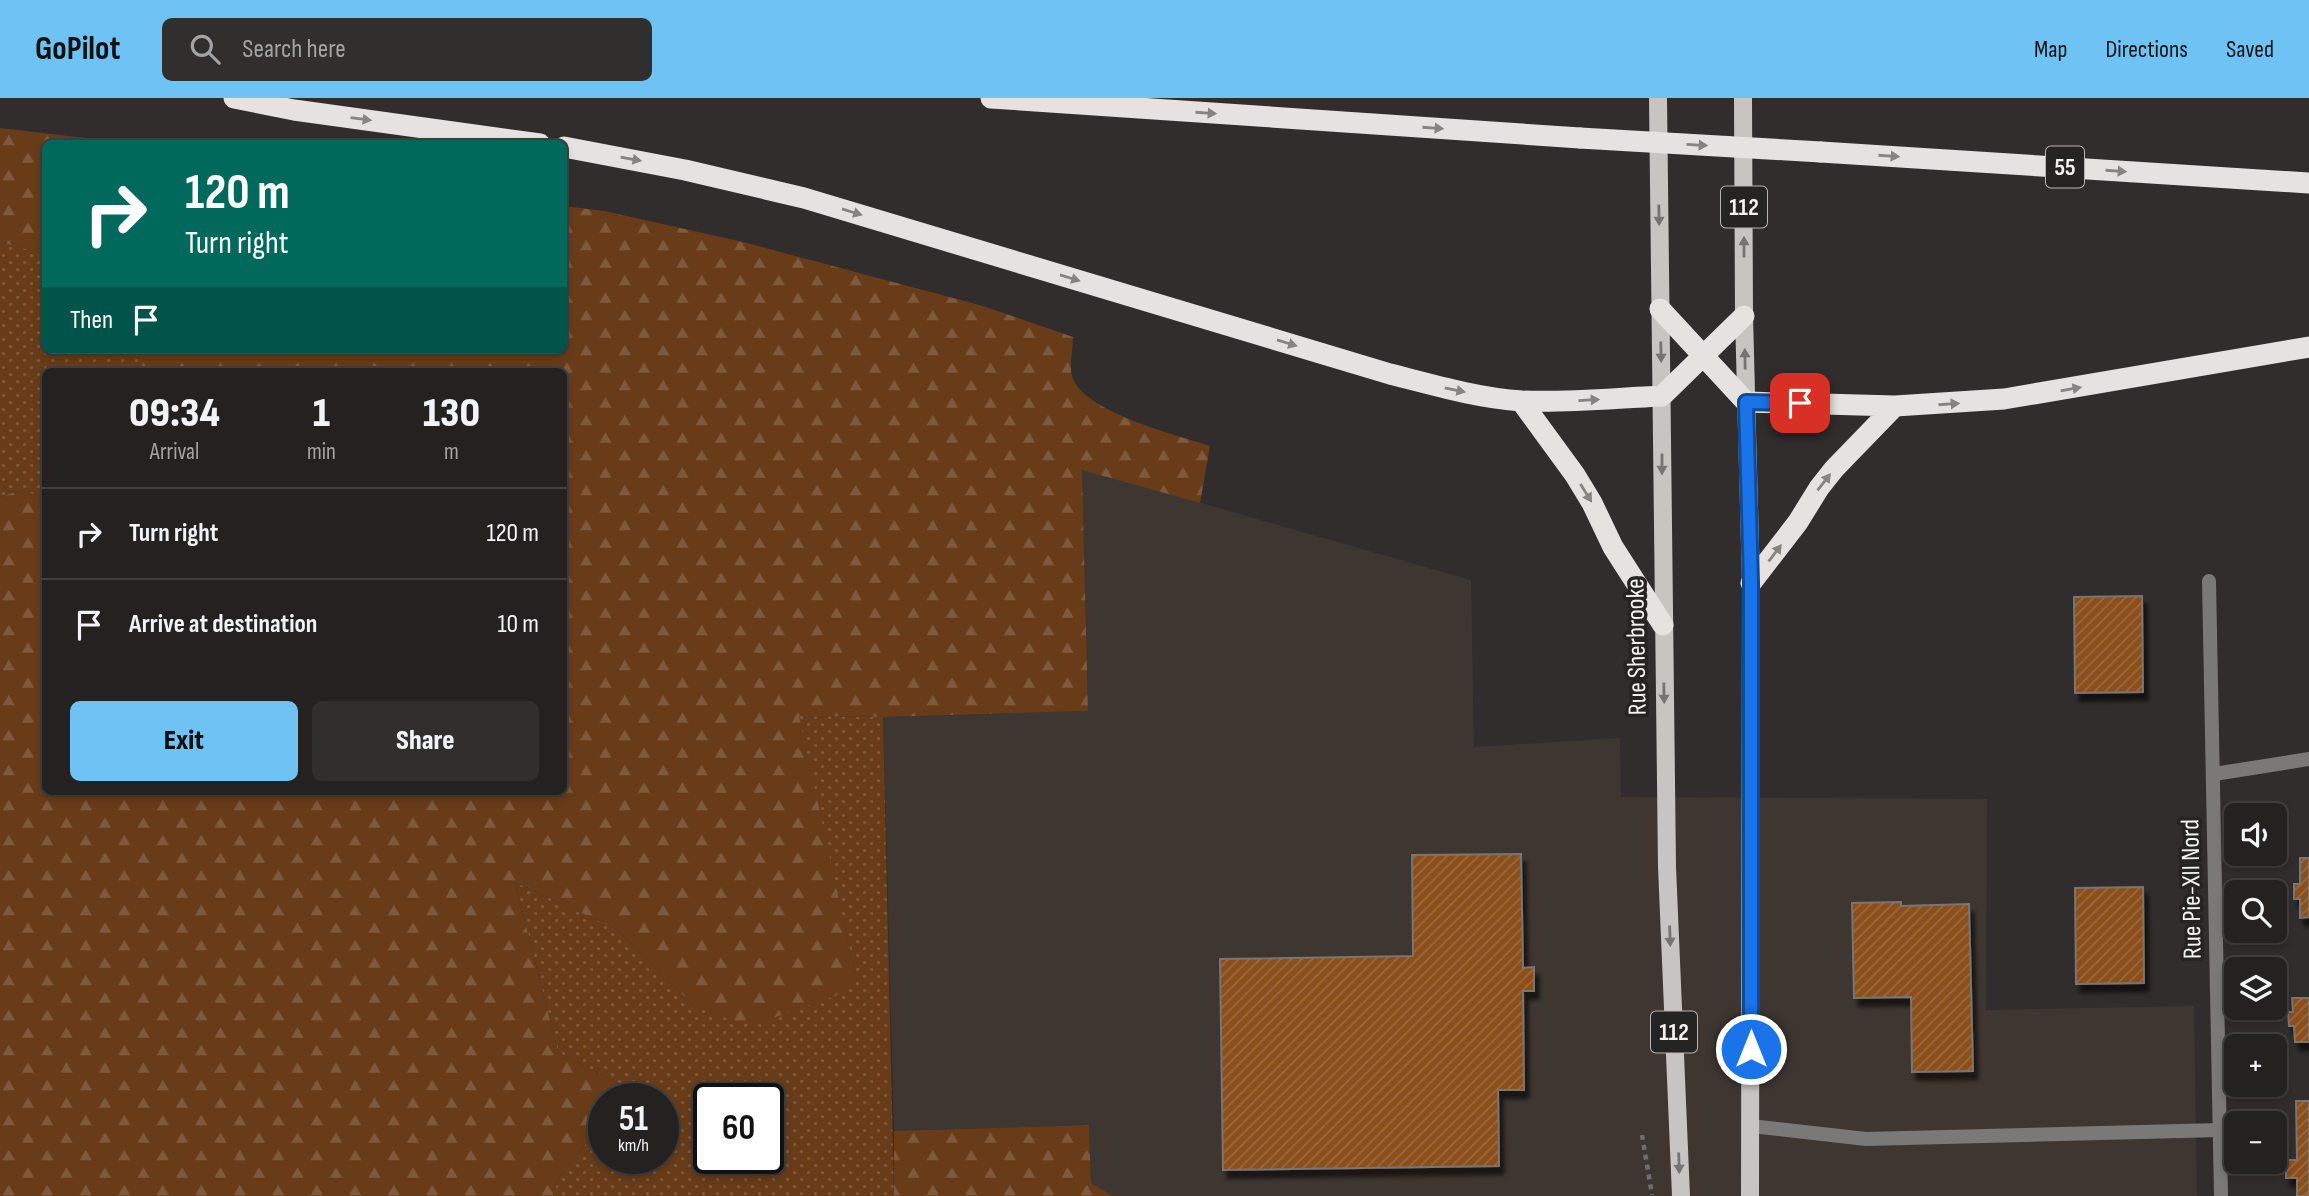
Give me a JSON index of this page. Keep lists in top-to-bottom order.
{
  "streets": {
    "highway": ["55"],
    "main road": ["112", "Rue Sherbrooke"],
    "street": ["Rue Pie-XII Nord"]
  },
  "page": {
    "header": "GoPilot",
    "search": "Search here",
    "nav": ["Map", "Directions", "Saved"],
    "turn": ["120 m", "Turn right"],
    "then": "Then",
    "eta": [
      "09:34",
      "Arrival",
      "1",
      "min",
      "130",
      "m"
    ],
    "list": [
      {
        "name": "Turn right",
        "value": "120 m"
      },
      {
        "name": "Arrive at destination",
        "value": "10 m"
      }
    ],
    "buttons": ["Exit", "Share"],
    "map_buttons": ["+", "−"],
    "speed": "51 km/h",
    "limit": "60"
  }
}
